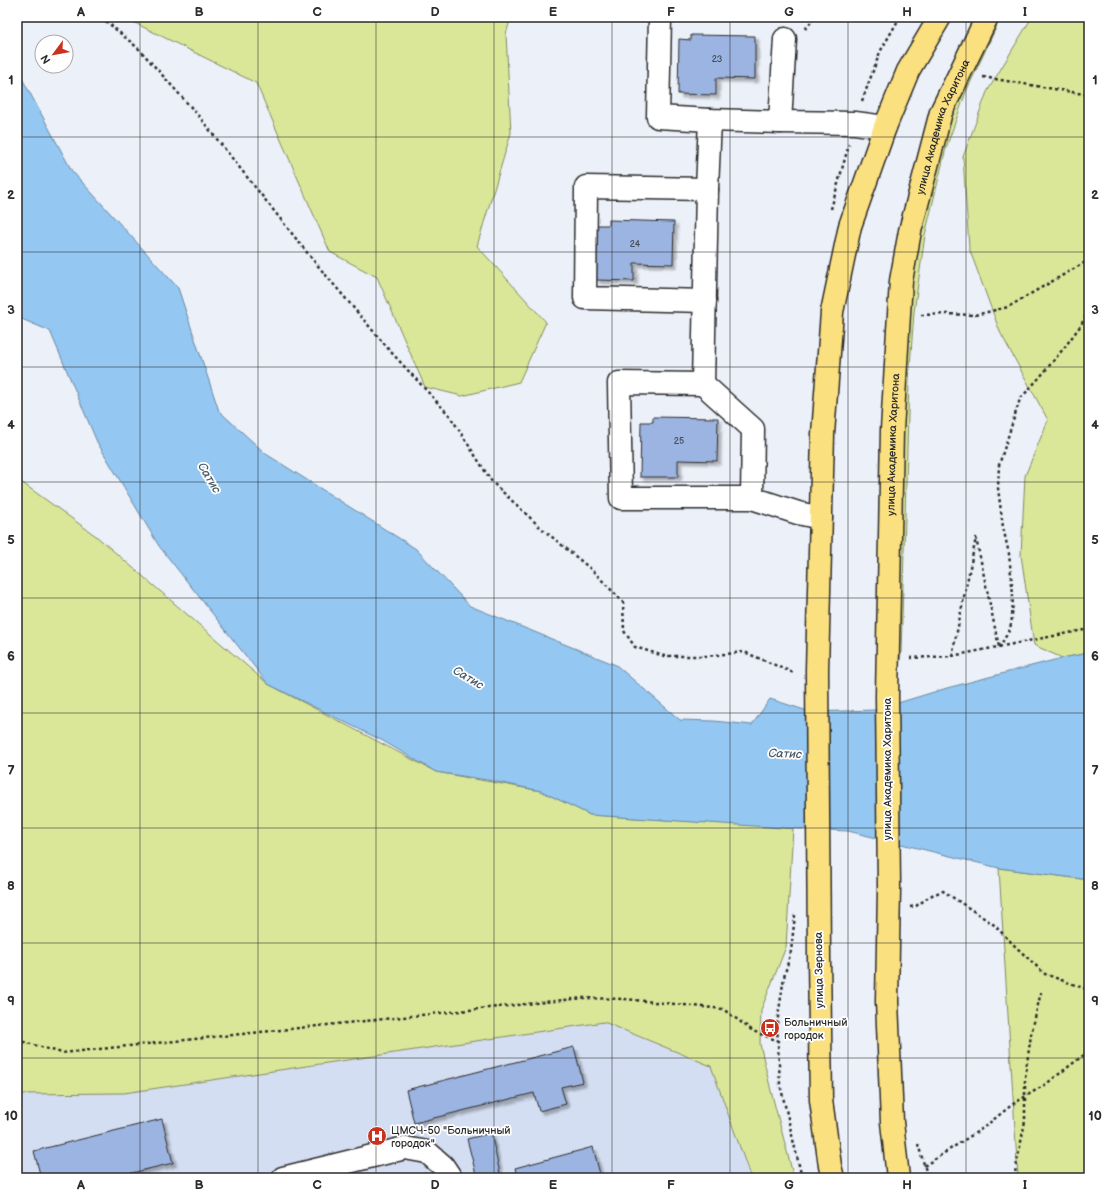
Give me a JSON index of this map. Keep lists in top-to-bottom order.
{
  "streets": {
    "main road": ["улица Академика Харитона", "улица Зернова"]
  },
  "water": ["Сатис"],
  "places": {
    "bus stop": ["Больничный городок"],
    "hospital": ["ЦМСЧ-50 \"Больничный городок\""]
  },
  "house_numbers": ["23", "24", "25"],
  "north": "bottom left",
  "grid": {
    "columns": [
      "A",
      "B",
      "C",
      "D",
      "E",
      "F",
      "G",
      "H",
      "I"
    ],
    "rows": [
      "1",
      "2",
      "3",
      "4",
      "5",
      "6",
      "7",
      "8",
      "9",
      "10"
    ]
  }
}
